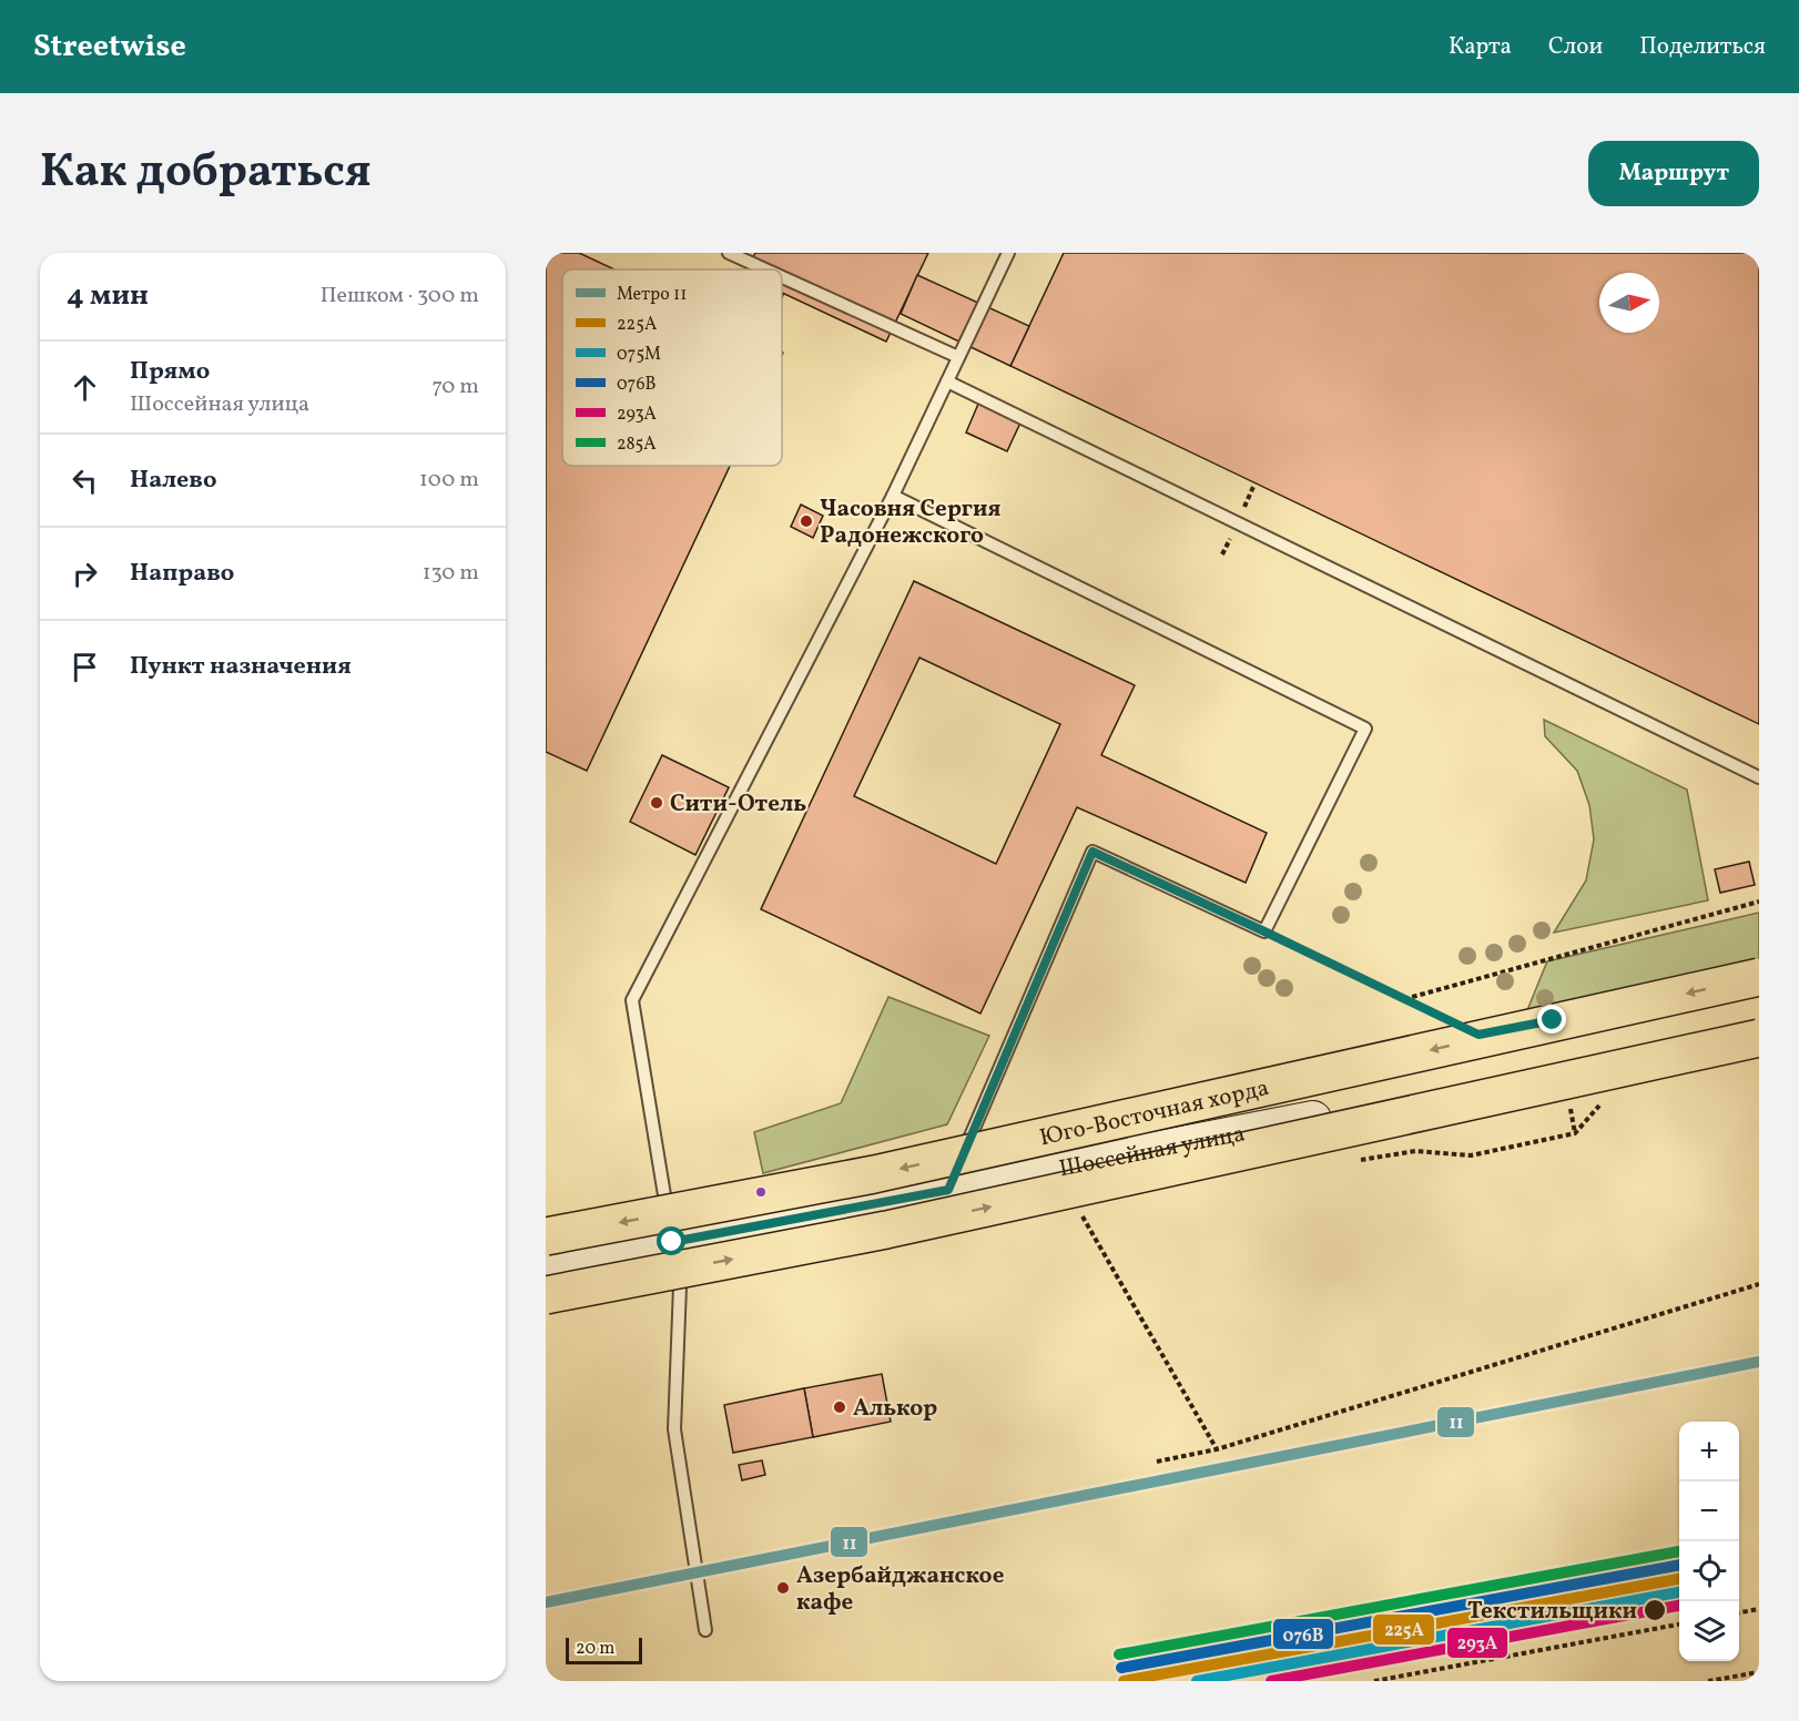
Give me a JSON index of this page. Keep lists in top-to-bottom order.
{
  "streets": {
    "main road": ["Юго-Восточная хорда", "Шоссейная улица"]
  },
  "places": [
    "Часовня Сергия Радонежского",
    "Сити-Отель",
    "Алькор",
    "Азербайджанское кафе",
    "Текстильщики"
  ],
  "lines": [
    "metro line 11",
    "transit line 285А",
    "transit line 076В",
    "transit line 225А",
    "transit line 075М",
    "transit line 293А"
  ],
  "legend": [
    "Метро 11",
    "225А",
    "075М",
    "076В",
    "293А",
    "285А"
  ],
  "scale_bar": "20 m",
  "north": "right",
  "page": {
    "header": "Streetwise",
    "nav": ["Карта", "Слои", "Поделиться"],
    "title": "Как добраться",
    "buttons": "Маршрут",
    "heading": ["4 мин", "Пешком · 300 m"],
    "list": [
      ["Прямо", "Шоссейная улица", "70 m"],
      ["Налево", "100 m"],
      ["Направо", "130 m"],
      "Пункт назначения"
    ],
    "map_buttons": ["+", "−"],
    "scale": "20 m"
  }
}
